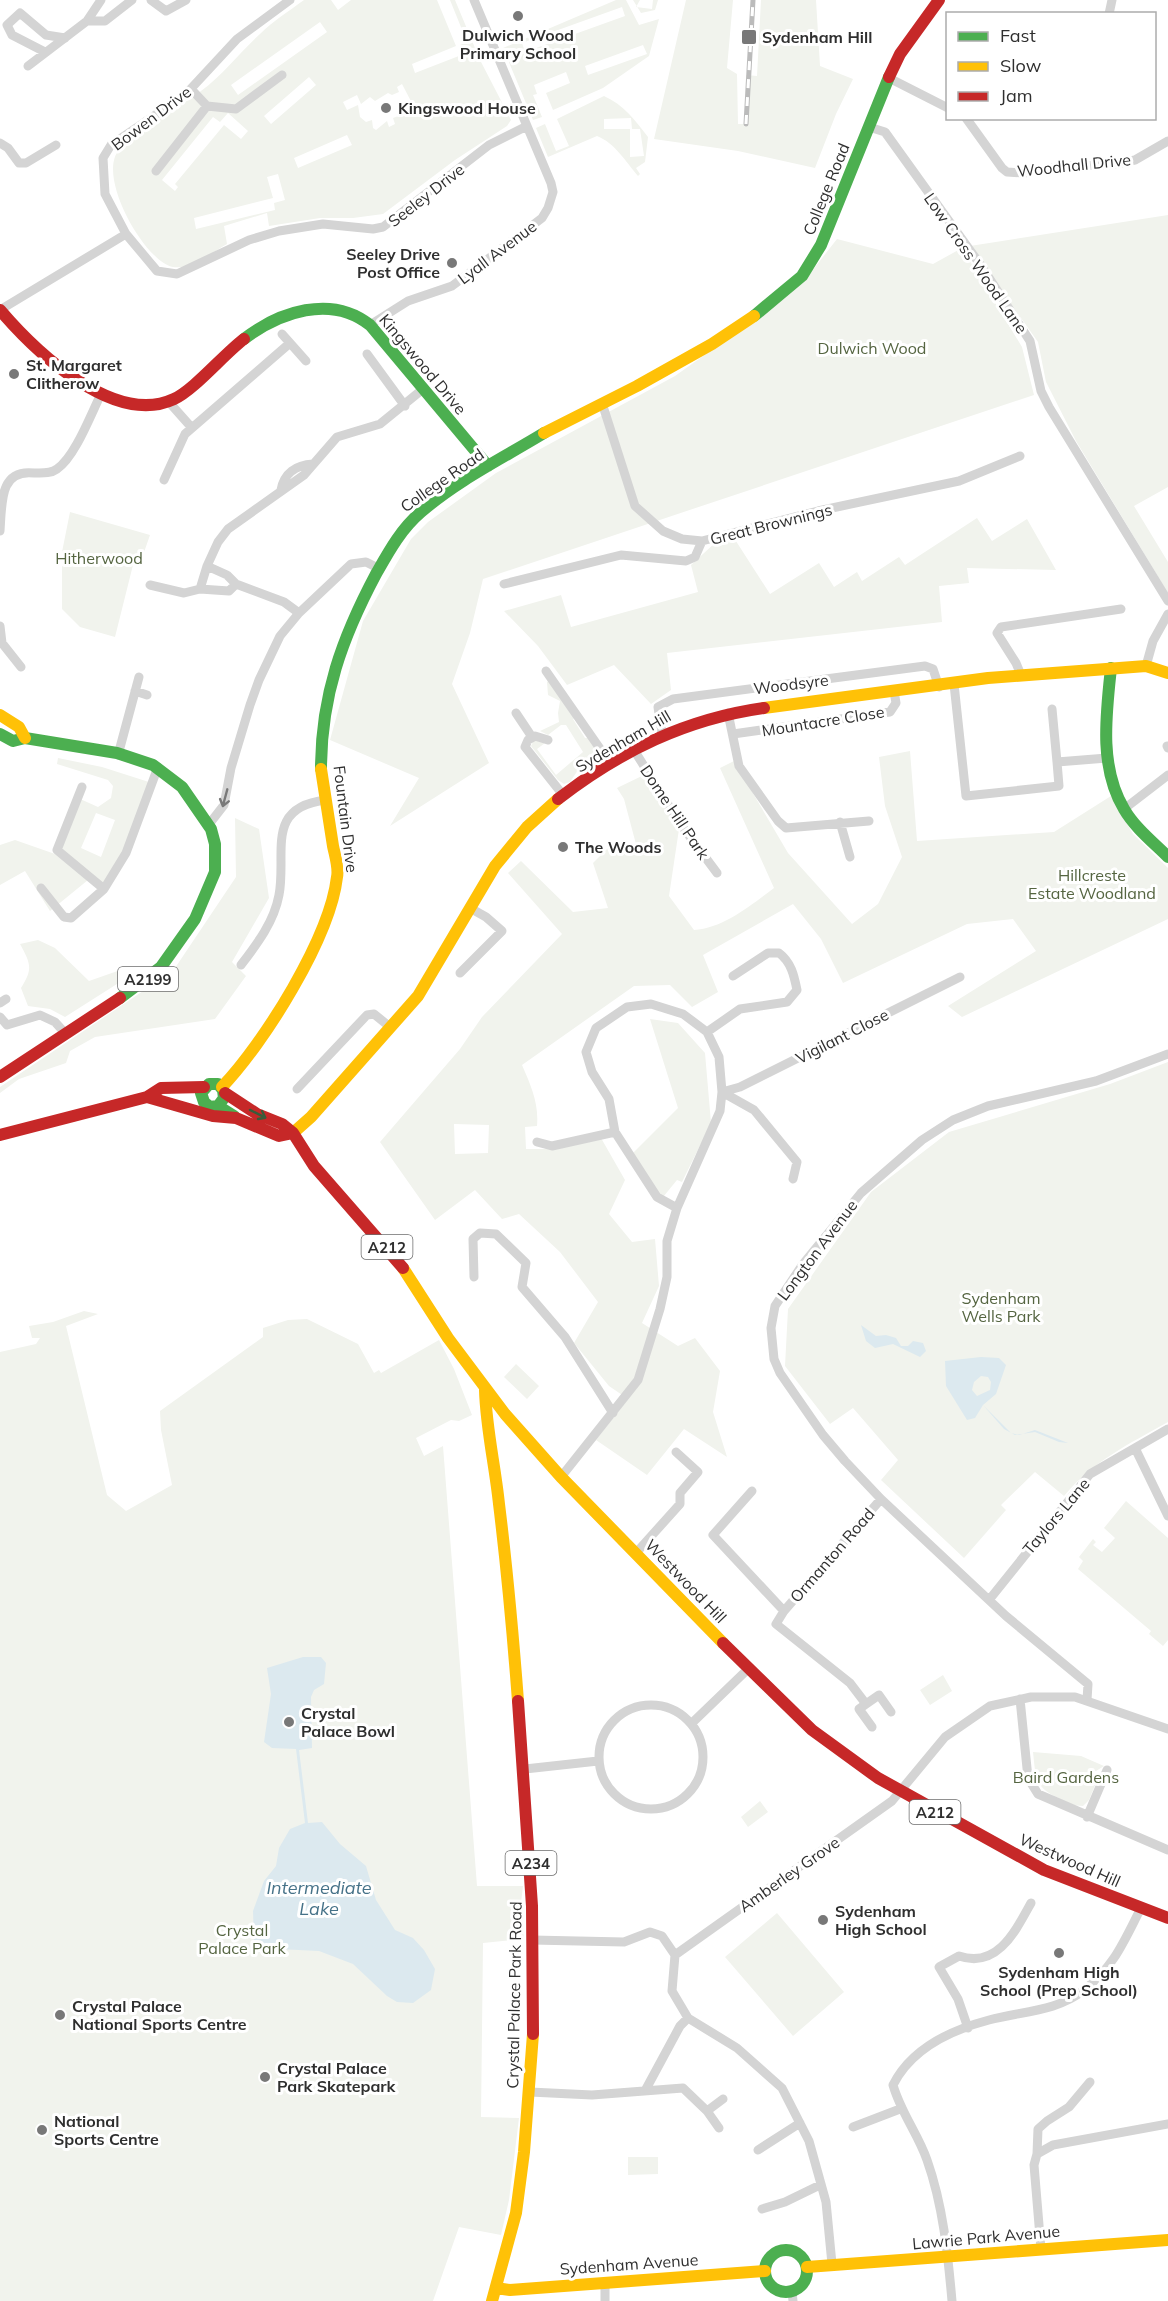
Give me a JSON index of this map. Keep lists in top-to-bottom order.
{
  "streets": {
    "street": [
      "Bowen Drive",
      "Woodhall Drive",
      "College Road",
      "Seeley Drive",
      "Lyall Avenue",
      "Low Cross Wood Lane",
      "Kingswood Drive",
      "Great Brownings",
      "Woodsyre",
      "Mountacre Close",
      "Sydenham Hill",
      "Dome Hill Park",
      "Fountain Drive",
      "A2199",
      "Vigilant Close",
      "A212",
      "Longton Avenue",
      "Taylors Lane",
      "Ormanton Road",
      "Westwood Hill",
      "A234",
      "Amberley Grove",
      "Crystal Palace Park Road",
      "Lawrie Park Avenue",
      "Sydenham Avenue"
    ]
  },
  "crossings": [
    ["Bowen Drive", "Seeley Drive"],
    ["College Road", "Low Cross Wood Lane"],
    ["College Road", "Kingswood Drive"],
    ["College Road", "Great Brownings"],
    ["College Road", "Fountain Drive"],
    ["Seeley Drive", "Lyall Avenue"],
    ["Lyall Avenue", "Kingswood Drive"],
    ["Woodsyre", "Sydenham Hill"],
    ["Mountacre Close", "Sydenham Hill"],
    ["Sydenham Hill", "Dome Hill Park"],
    ["Sydenham Hill", "Westwood Hill"],
    ["Fountain Drive", "Westwood Hill"],
    ["Longton Avenue", "Taylors Lane"],
    ["Longton Avenue", "Ormanton Road"],
    ["Longton Avenue", "Amberley Grove"],
    ["Westwood Hill", "A234"],
    ["Westwood Hill", "Amberley Grove"],
    ["Westwood Hill", "Crystal Palace Park Road"],
    ["A234", "Crystal Palace Park Road"],
    ["Crystal Palace Park Road", "Sydenham Avenue"],
    ["Lawrie Park Avenue", "Sydenham Avenue"]
  ],
  "water": ["Intermediate Lake"],
  "parks": [
    "Dulwich Wood",
    "Hitherwood",
    "Hillcreste Estate Woodland",
    "Sydenham Wells Park",
    "Baird Gardens",
    "Crystal Palace Park"
  ],
  "places": {
    "other": [
      "Dulwich Wood Primary School",
      "Kingswood House",
      "Seeley Drive Post Office",
      "St. Margaret Clitherow",
      "The Woods",
      "Crystal Palace Bowl",
      "Sydenham High School",
      "Sydenham High School (Prep School)",
      "Crystal Palace National Sports Centre",
      "Crystal Palace Park Skatepark",
      "National Sports Centre"
    ],
    "transit": ["Sydenham Hill"]
  },
  "legend": ["Fast", "Slow", "Jam"]
}
